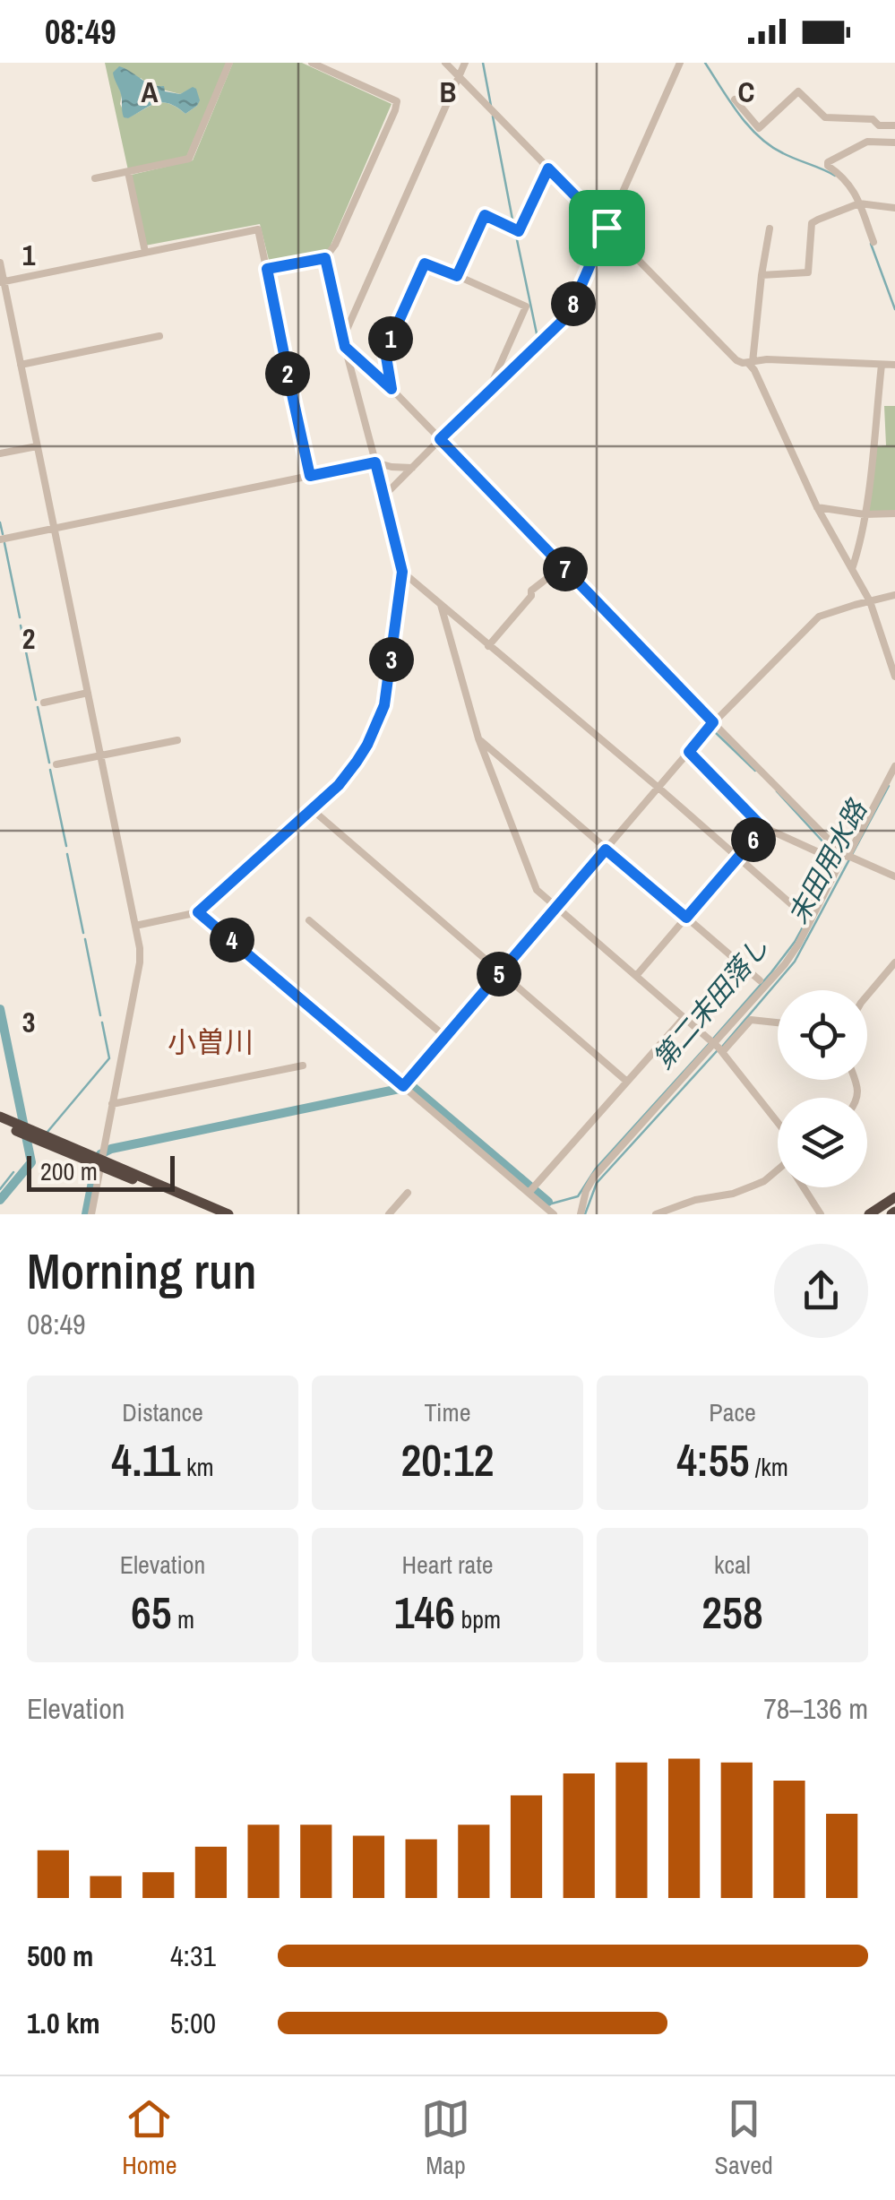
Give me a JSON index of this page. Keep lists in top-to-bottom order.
{
  "districts": ["小曽川"],
  "water": ["末田用水路", "第二末田落し"],
  "scale_bar": "200 m",
  "page": {
    "status": "08:49",
    "pins": [
      "8",
      "1",
      "2",
      "7",
      "3",
      "6",
      "4",
      "5"
    ],
    "scale": "200 m",
    "heading": ["Morning run", "08:49"],
    "stats": [
      ["Distance", "4.11 km"],
      ["Time", "20:12"],
      ["Pace", "4:55 /km"],
      ["Elevation", "65 m"],
      ["Heart rate", "146 bpm"],
      ["kcal", "258"]
    ],
    "chart": ["Elevation", "78–136 m"],
    "list": [
      {
        "name": "500 m",
        "note": "4:31"
      },
      {
        "name": "1.0 km",
        "note": "5:00"
      }
    ],
    "tabs": ["Home", "Map", "Saved"]
  },
  "grid": {
    "columns": ["A", "B", "C"],
    "rows": ["1", "2", "3"]
  }
}
